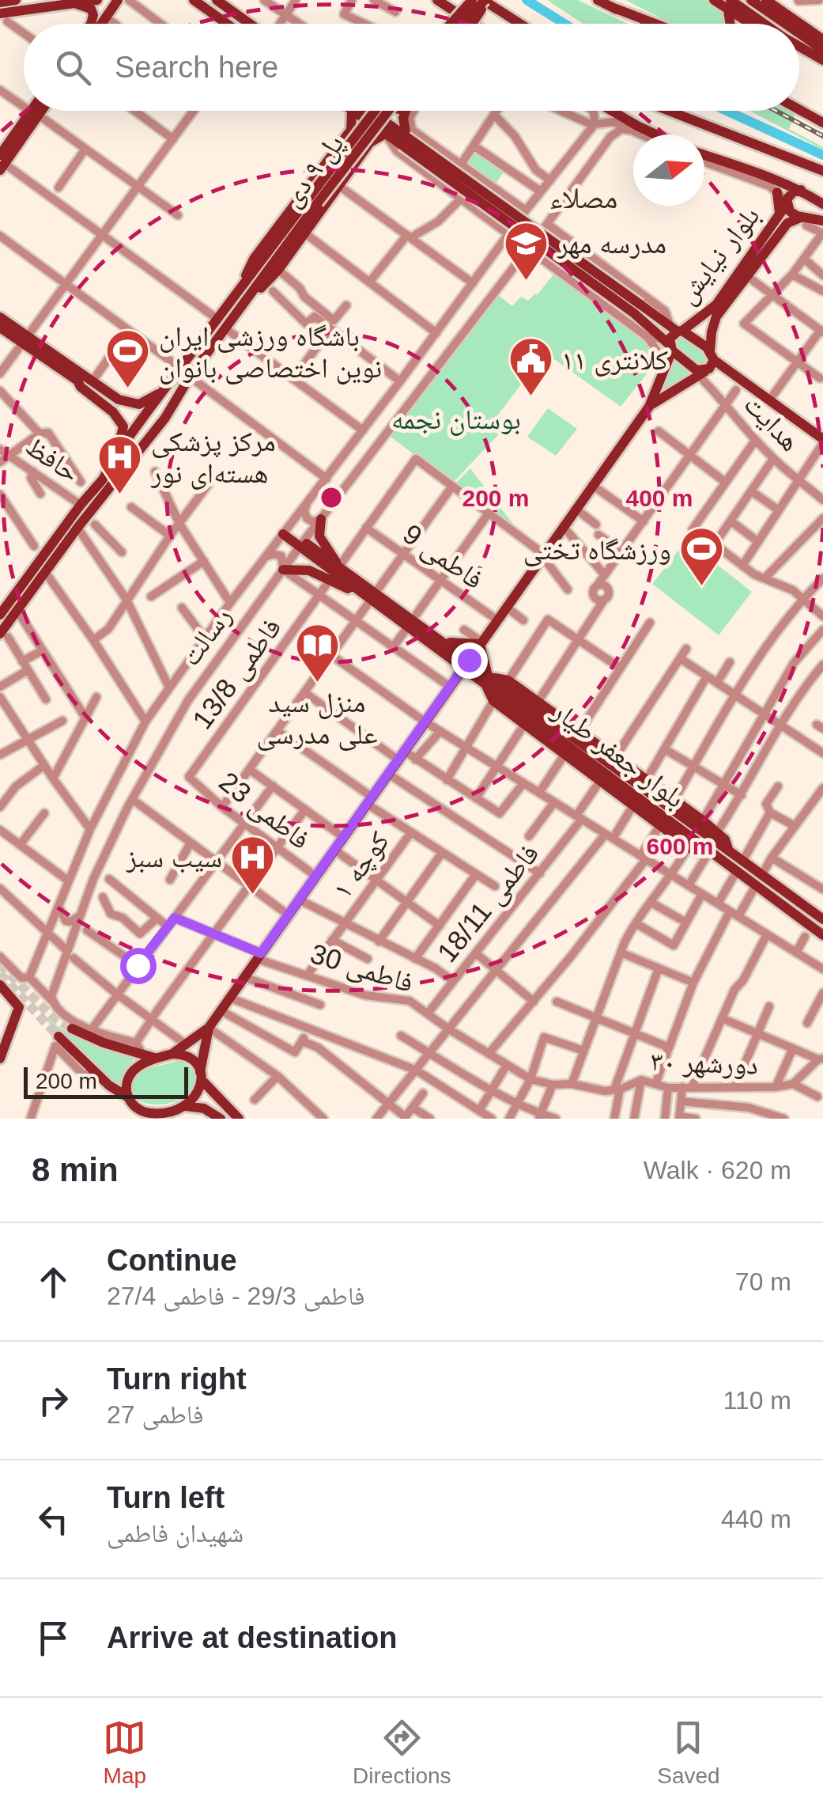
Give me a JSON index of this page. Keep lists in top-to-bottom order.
{
  "streets": {
    "main road": ["پل ۹ دی", "بلوار نیایش", "بلوار جعفر طیار"],
    "street": [
      "هدایت",
      "حافظ",
      "فاطمی 9",
      "رسالت",
      "فاطمی 13/8",
      "فاطمی 23",
      "کوچه ۱",
      "فاطمی 18/11",
      "فاطمی 30",
      "دورشهر ۳۰"
    ]
  },
  "crossings": [
    ["فاطمی 9", "فاطمی 13/8"],
    ["فاطمی 13/8", "فاطمی 23"],
    ["کوچه ۱", "فاطمی 30"],
    ["فاطمی 18/11", "فاطمی 30"],
    ["فاطمی 30", "دورشهر ۳۰"]
  ],
  "districts": ["مصلاء"],
  "parks": ["بوستان نجمه"],
  "places": {
    "school or university": ["مدرسه مهر"],
    "sports": ["باشگاه ورزشی ایران نوین اختصاصی بانوان", "ورزشگاه تختی"],
    "public building": ["کلانتری ۱۱"],
    "hospital": ["مرکز پزشکی هسته‌ای نور", "سیب سبز"],
    "library": ["منزل سید علی مدرسی"]
  },
  "scale_bar": "200 m",
  "north": "right",
  "page": {
    "search": "Search here",
    "scale": "200 m",
    "heading": ["8 min", "Walk · 620 m"],
    "list": [
      ["Continue", "فاطمی 29/3 - فاطمی 27/4", "70 m"],
      ["Turn right", "فاطمی 27", "110 m"],
      ["Turn left", "شهیدان فاطمی", "440 m"],
      "Arrive at destination"
    ],
    "nav": ["Map", "Directions", "Saved"]
  },
  "rings": ["200 m", "400 m", "600 m"]
}
